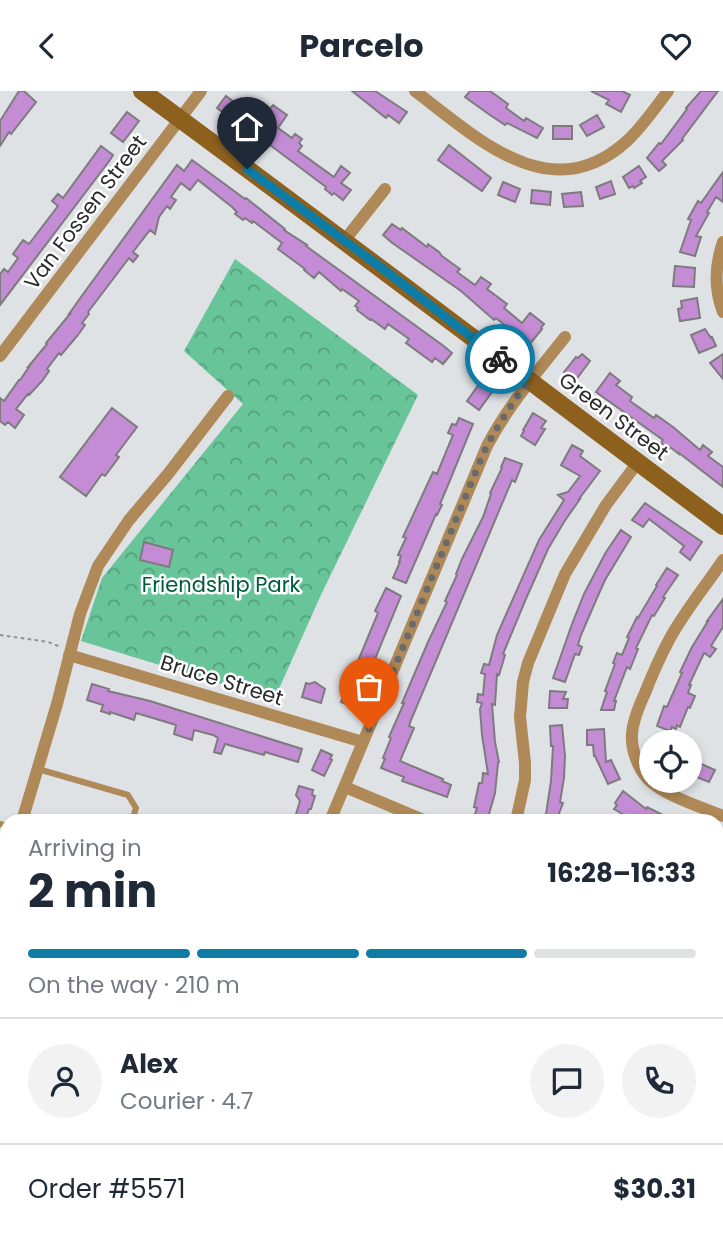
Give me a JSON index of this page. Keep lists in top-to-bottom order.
{
  "streets": {
    "street": ["Van Fossen Street", "Green Street", "Bruce Street"]
  },
  "crossings": [
    ["Van Fossen Street", "Green Street"]
  ],
  "parks": ["Friendship Park"],
  "page": {
    "header": "Parcelo",
    "heading": ["2 min", "Arriving in", "16:28–16:33"],
    "panel": [
      "Alex",
      "Courier · 4.7",
      "Order #5571",
      "$30.31"
    ],
    "bar": "On the way · 210 m"
  }
}
